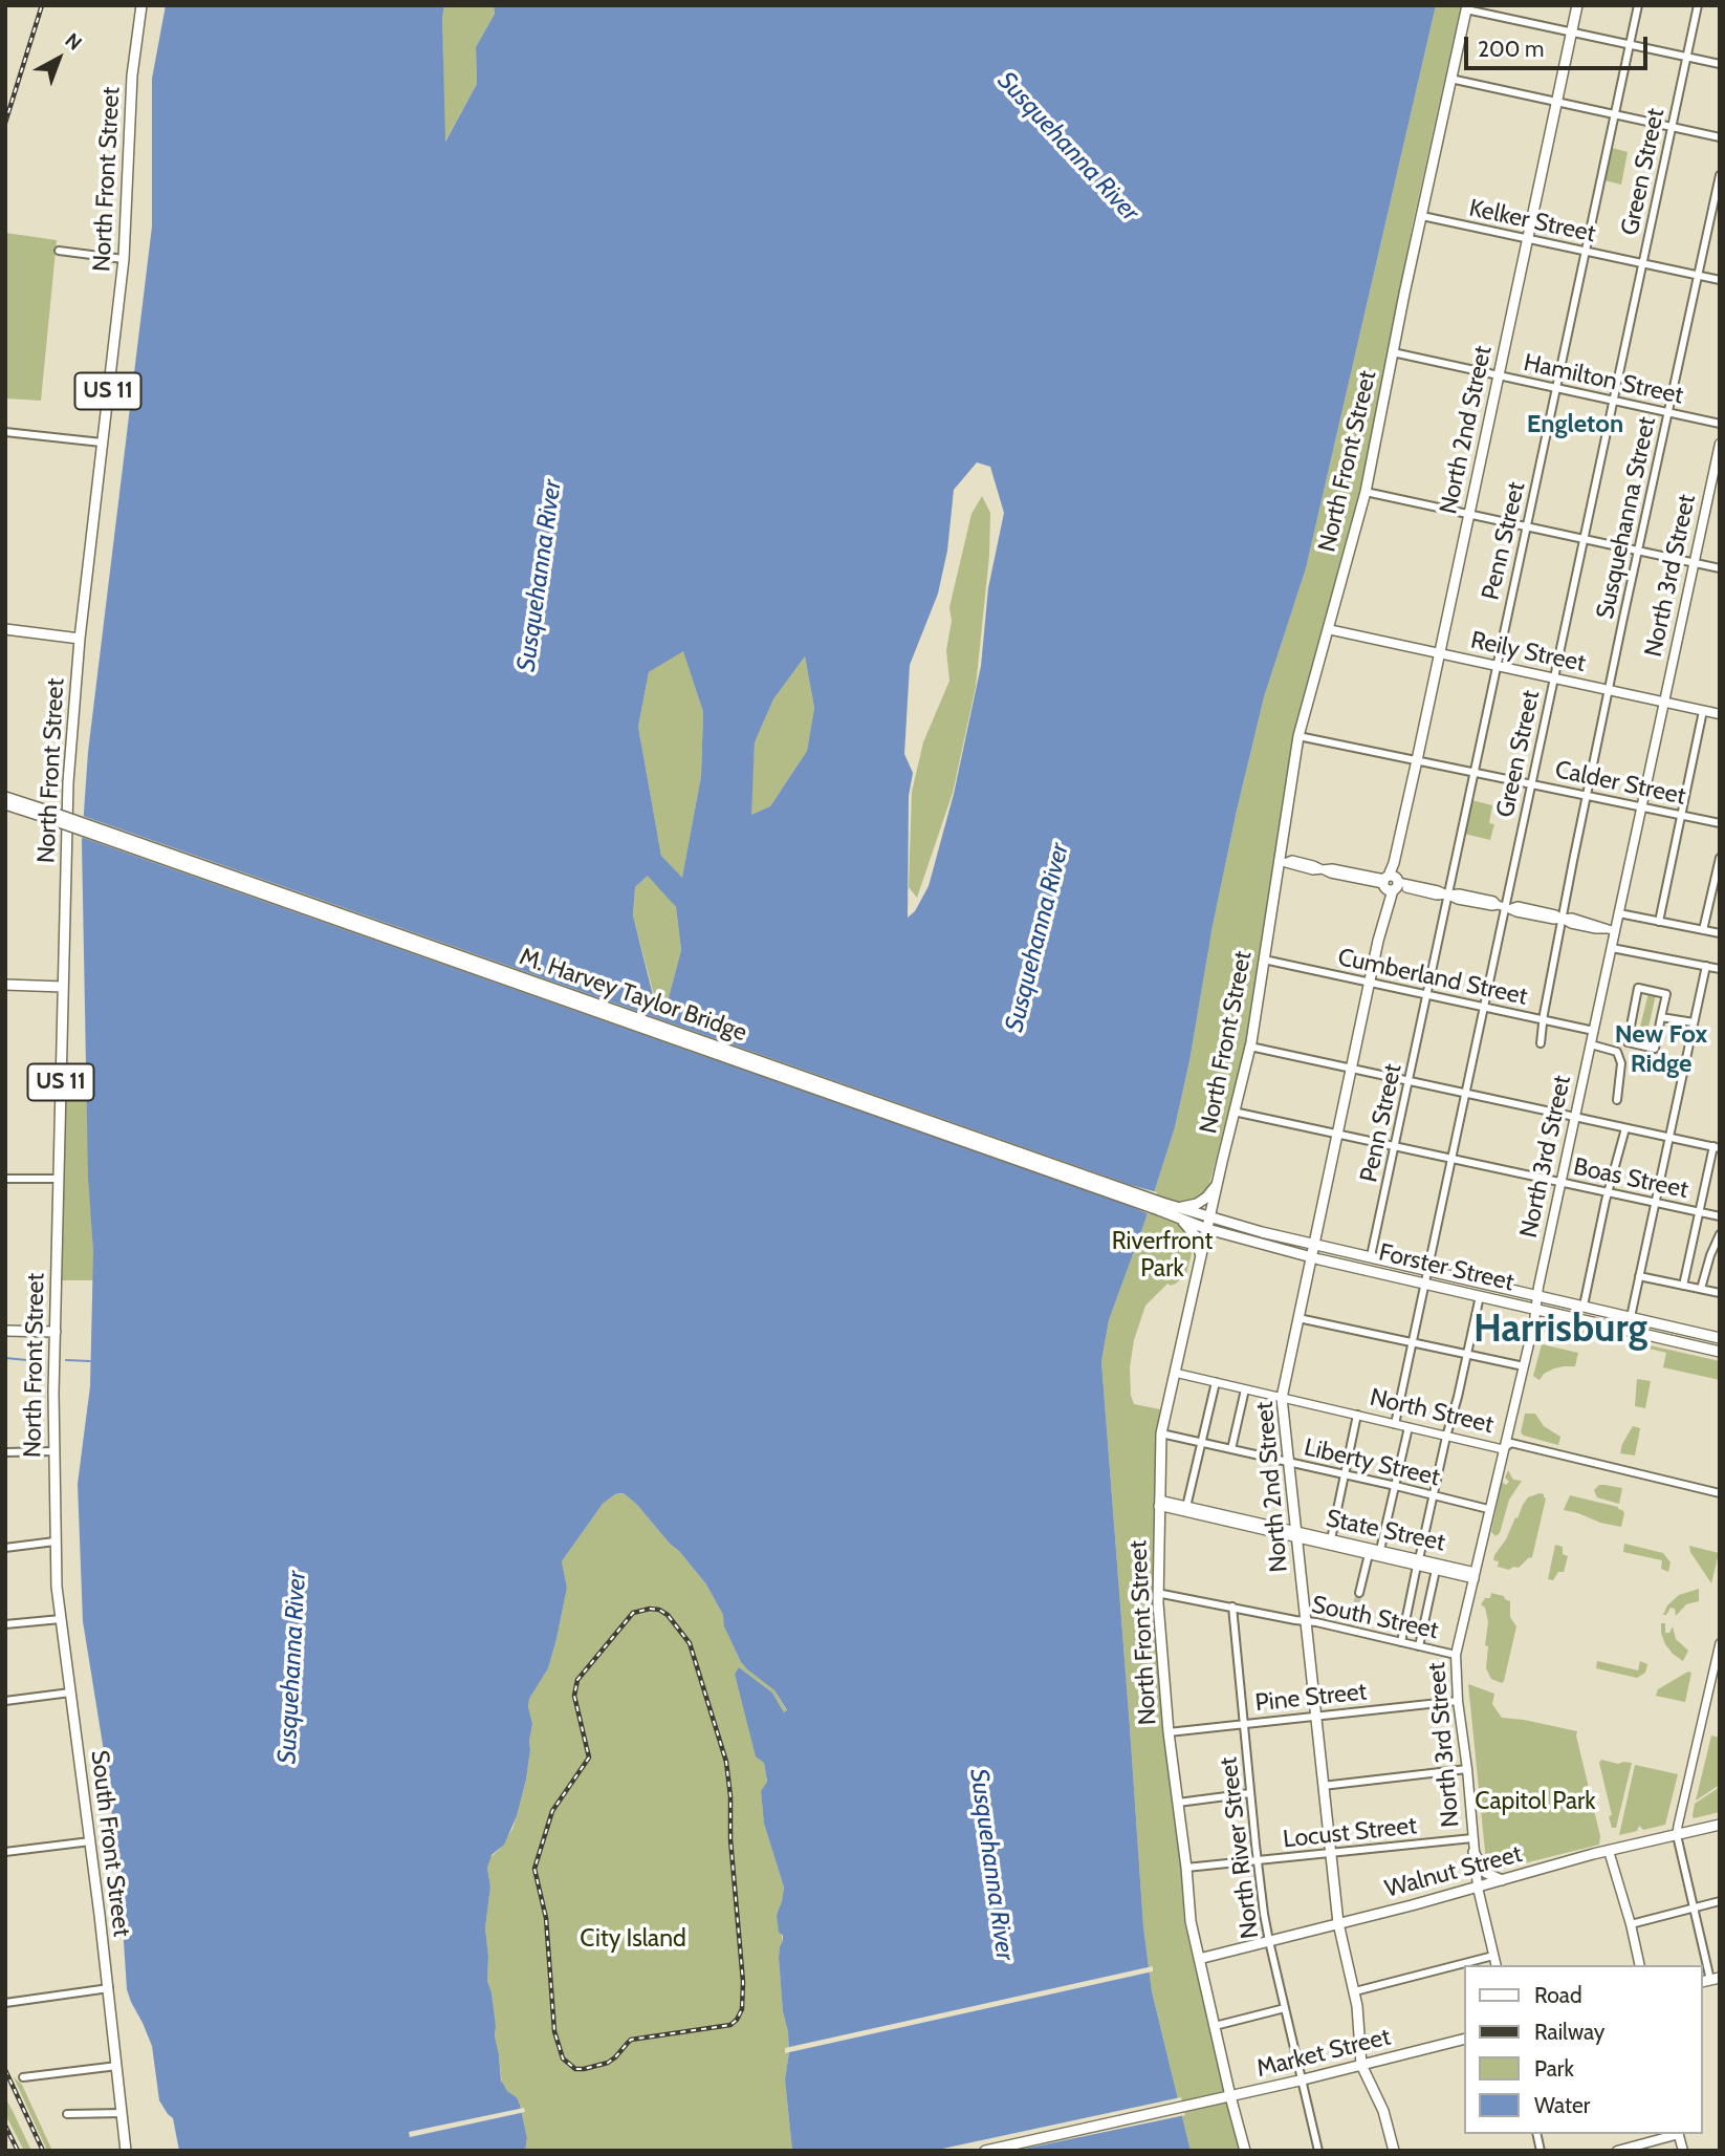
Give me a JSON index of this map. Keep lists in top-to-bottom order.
{
  "streets": {
    "main road": [
      "North Front Street",
      "US 11",
      "North 2nd Street",
      "North 3rd Street",
      "Reily Street",
      "M. Harvey Taylor Bridge",
      "Forster Street",
      "South Front Street",
      "Walnut Street",
      "Market Street"
    ],
    "street": [
      "Green Street",
      "Kelker Street",
      "Hamilton Street",
      "Susquehanna Street",
      "Penn Street",
      "Calder Street",
      "Cumberland Street",
      "Boas Street",
      "North Street",
      "Liberty Street",
      "State Street",
      "South Street",
      "Pine Street",
      "Locust Street",
      "North River Street"
    ]
  },
  "crossings": [
    ["Green Street", "Kelker Street"],
    ["Green Street", "Hamilton Street"],
    ["Green Street", "Reily Street"],
    ["Green Street", "Calder Street"],
    ["Green Street", "Cumberland Street"],
    ["Green Street", "Boas Street"],
    ["Green Street", "Forster Street"],
    ["Green Street", "North Street"],
    ["North Front Street", "Kelker Street"],
    ["North Front Street", "Hamilton Street"],
    ["North Front Street", "Reily Street"],
    ["North Front Street", "Calder Street"],
    ["North Front Street", "Cumberland Street"],
    ["North Front Street", "M. Harvey Taylor Bridge"],
    ["North Front Street", "Boas Street"],
    ["North Front Street", "Forster Street"],
    ["North Front Street", "North Street"],
    ["North Front Street", "Liberty Street"],
    ["North Front Street", "State Street"],
    ["North Front Street", "South Street"],
    ["North Front Street", "Pine Street"],
    ["North Front Street", "Locust Street"],
    ["North Front Street", "South Front Street"],
    ["North Front Street", "Walnut Street"],
    ["North Front Street", "Market Street"],
    ["Kelker Street", "North 2nd Street"],
    ["Kelker Street", "Susquehanna Street"],
    ["Kelker Street", "Penn Street"],
    ["Hamilton Street", "North 2nd Street"],
    ["Hamilton Street", "Susquehanna Street"],
    ["Hamilton Street", "Penn Street"],
    ["North 2nd Street", "Reily Street"],
    ["North 2nd Street", "Calder Street"],
    ["North 2nd Street", "Cumberland Street"],
    ["North 2nd Street", "Boas Street"],
    ["North 2nd Street", "Forster Street"],
    ["North 2nd Street", "North Street"],
    ["North 2nd Street", "Liberty Street"],
    ["North 2nd Street", "State Street"],
    ["North 2nd Street", "South Street"],
    ["North 2nd Street", "Pine Street"],
    ["North 2nd Street", "Locust Street"],
    ["North 2nd Street", "Walnut Street"],
    ["North 2nd Street", "Market Street"],
    ["Susquehanna Street", "Reily Street"],
    ["Susquehanna Street", "Calder Street"],
    ["Susquehanna Street", "Cumberland Street"],
    ["Penn Street", "Reily Street"],
    ["Penn Street", "Calder Street"],
    ["Penn Street", "Cumberland Street"],
    ["Penn Street", "Boas Street"],
    ["Penn Street", "Forster Street"],
    ["North 3rd Street", "Reily Street"],
    ["North 3rd Street", "Calder Street"],
    ["North 3rd Street", "Cumberland Street"],
    ["North 3rd Street", "Boas Street"],
    ["North 3rd Street", "Forster Street"],
    ["North 3rd Street", "North Street"],
    ["North 3rd Street", "Liberty Street"],
    ["North 3rd Street", "State Street"],
    ["North 3rd Street", "South Street"],
    ["North 3rd Street", "Pine Street"],
    ["North 3rd Street", "Locust Street"],
    ["North 3rd Street", "Walnut Street"],
    ["M. Harvey Taylor Bridge", "Forster Street"],
    ["South Street", "North River Street"],
    ["Pine Street", "North River Street"],
    ["Locust Street", "North River Street"],
    ["North River Street", "Walnut Street"],
    ["North River Street", "Market Street"]
  ],
  "districts": ["Engleton", "New Fox Ridge", "Harrisburg"],
  "water": ["Susquehanna River"],
  "parks": ["Riverfront Park", "Capitol Park", "City Island"],
  "legend": [
    "Road",
    "Railway",
    "Park",
    "Water"
  ],
  "scale_bar": "200 m",
  "north": "top right"
}
